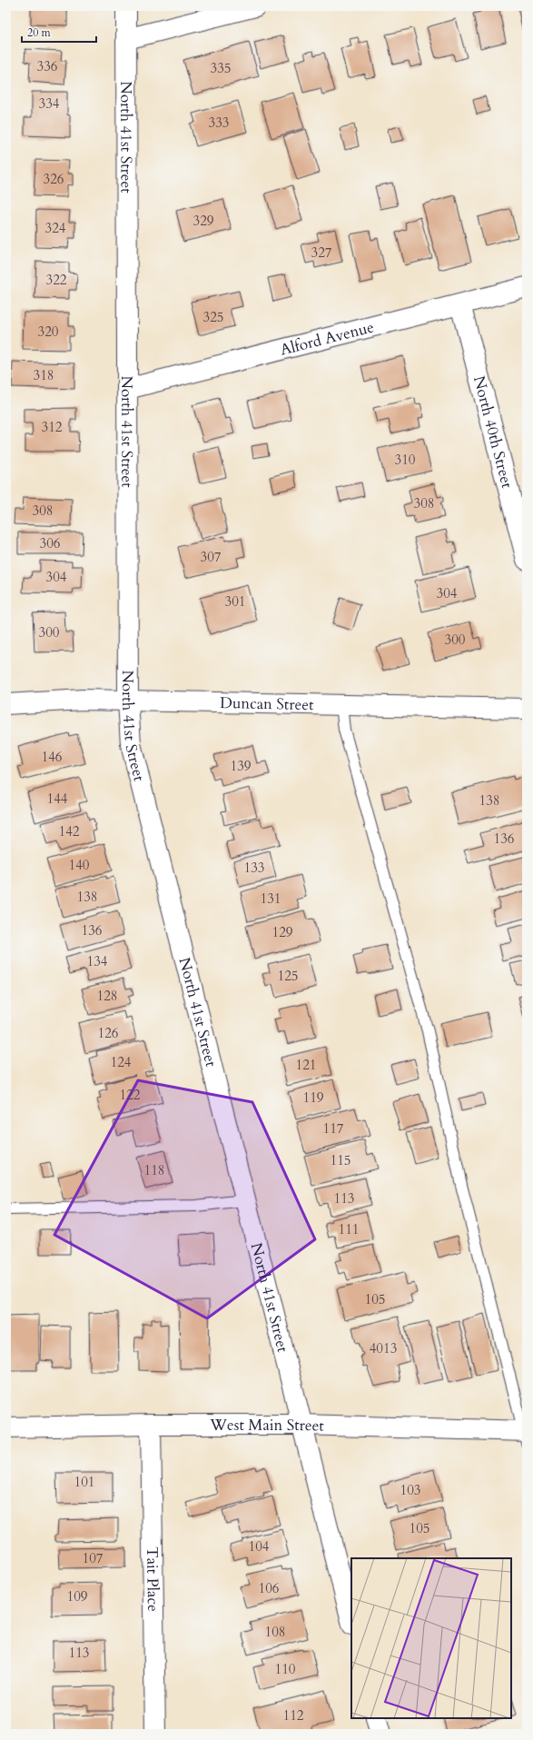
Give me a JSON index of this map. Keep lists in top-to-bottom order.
{
  "streets": {
    "street": [
      "North 41st Street",
      "Alford Avenue",
      "North 40th Street",
      "Duncan Street",
      "West Main Street",
      "Tait Place"
    ]
  },
  "crossings": [
    ["North 41st Street", "Alford Avenue"],
    ["North 41st Street", "Duncan Street"],
    ["North 41st Street", "West Main Street"],
    ["Alford Avenue", "North 40th Street"],
    ["West Main Street", "Tait Place"]
  ],
  "house_numbers": [
    "336",
    "335",
    "334",
    "333",
    "326",
    "329",
    "324",
    "327",
    "322",
    "325",
    "320",
    "318",
    "312",
    "310",
    "308",
    "308",
    "306",
    "307",
    "304",
    "304",
    "301",
    "300",
    "300",
    "146",
    "139",
    "144",
    "138",
    "142",
    "136",
    "140",
    "133",
    "138",
    "131",
    "136",
    "129",
    "134",
    "125",
    "128",
    "126",
    "124",
    "121",
    "122",
    "119",
    "117",
    "115",
    "118",
    "113",
    "111",
    "105",
    "4013",
    "101",
    "103",
    "105",
    "104",
    "107",
    "106",
    "109",
    "108",
    "113",
    "110",
    "112"
  ],
  "scale_bar": "20 m"
}
